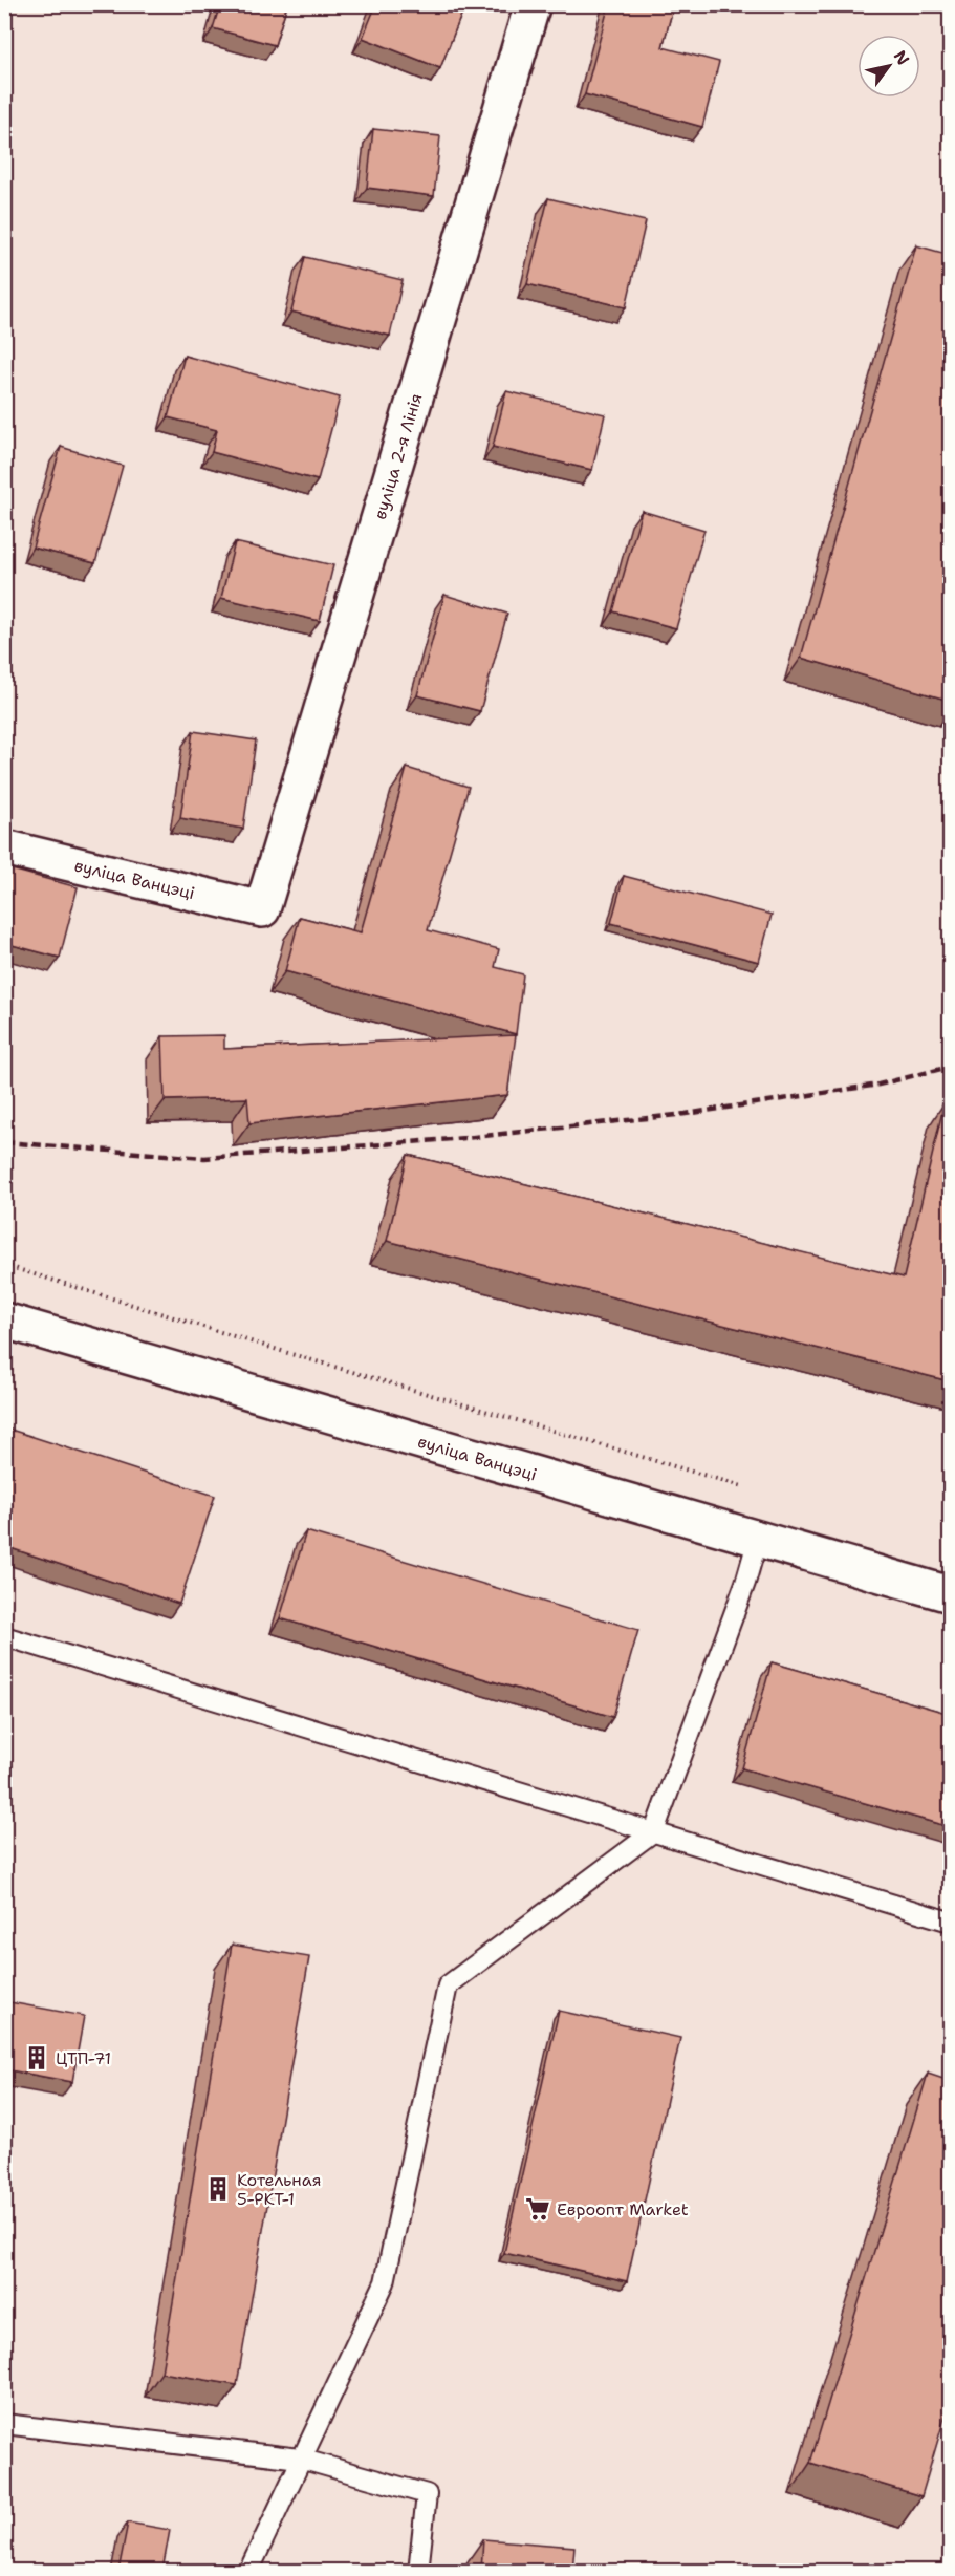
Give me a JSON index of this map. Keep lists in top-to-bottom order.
{
  "streets": {
    "street": ["вуліца 2-я Лінія", "вуліца Ванцэці"]
  },
  "crossings": [
    ["вуліца 2-я Лінія", "вуліца Ванцэці"]
  ],
  "places": {
    "building": ["ЦТП-71", "Котельная 5-РКТ-1"],
    "supermarket": ["Евроопт Market"]
  },
  "north": "top right"
}
